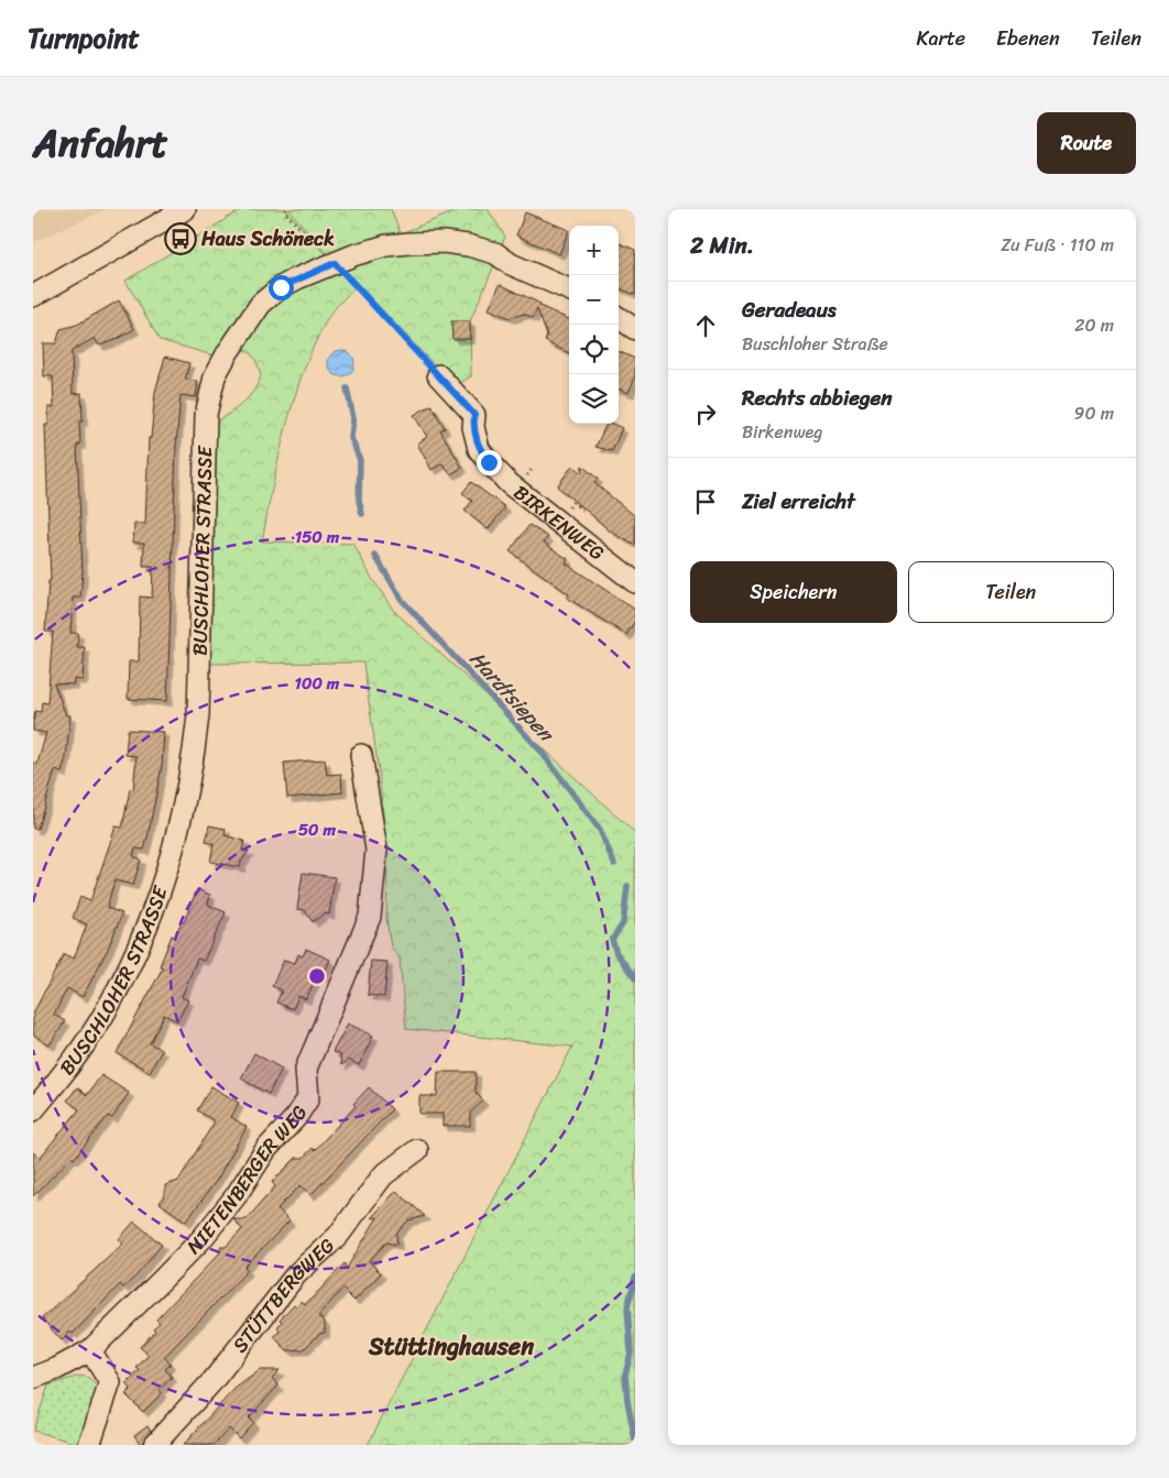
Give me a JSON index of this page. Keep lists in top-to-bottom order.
{
  "streets": {
    "street": [
      "BIRKENWEG",
      "BUSCHLOHER STRASSE",
      "NIETENBERGER WEG",
      "STÜTTBERGWEG"
    ]
  },
  "districts": ["Stüttinghausen"],
  "water": ["Hardtsiepen"],
  "places": {
    "bus stop": ["Haus Schöneck"]
  },
  "page": {
    "header": "Turnpoint",
    "nav": ["Karte", "Ebenen", "Teilen"],
    "title": "Anfahrt",
    "buttons": [
      "Route",
      ["Speichern", "Teilen"]
    ],
    "heading": ["2 Min.", "Zu Fuß · 110 m"],
    "map_buttons": ["+", "−"],
    "list": [
      ["Geradeaus", "Buschloher Straße", "20 m"],
      ["Rechts abbiegen", "Birkenweg", "90 m"],
      "Ziel erreicht"
    ]
  },
  "rings": ["150 m", "100 m", "50 m"]
}
